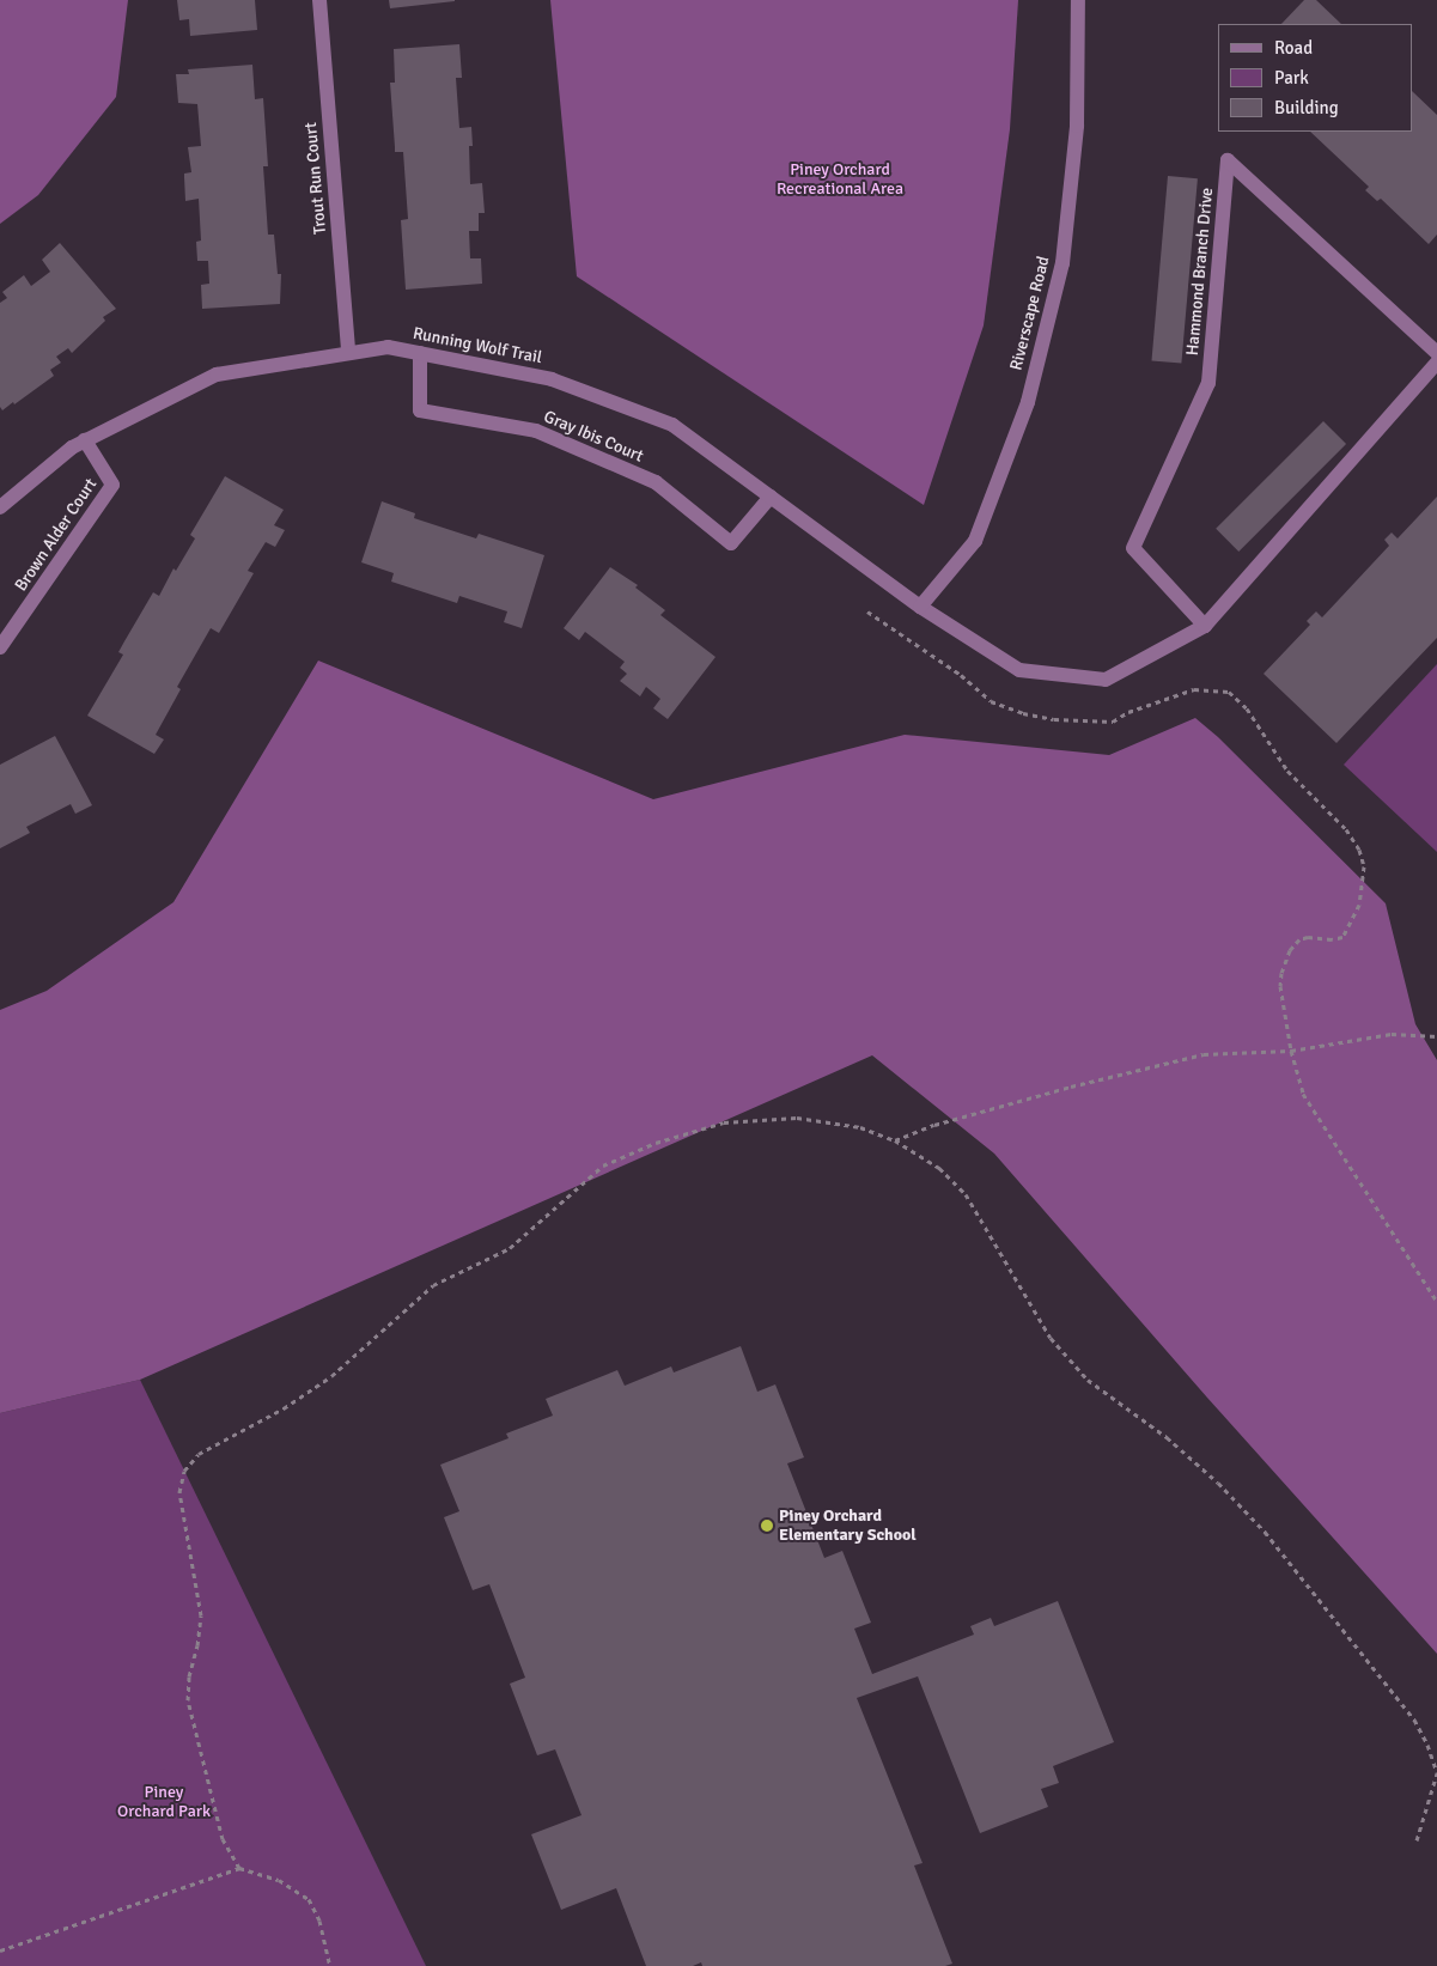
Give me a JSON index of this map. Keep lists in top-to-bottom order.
{
  "streets": {
    "street": [
      "Trout Run Court",
      "Hammond Branch Drive",
      "Riverscape Road",
      "Running Wolf Trail",
      "Gray Ibis Court",
      "Brown Alder Court"
    ]
  },
  "crossings": [
    ["Trout Run Court", "Running Wolf Trail"],
    ["Riverscape Road", "Running Wolf Trail"],
    ["Running Wolf Trail", "Gray Ibis Court"],
    ["Running Wolf Trail", "Brown Alder Court"]
  ],
  "parks": ["Piney Orchard Recreational Area", "Piney Orchard Park"],
  "places": ["Piney Orchard Elementary School"],
  "legend": ["Road", "Park", "Building"]
}
